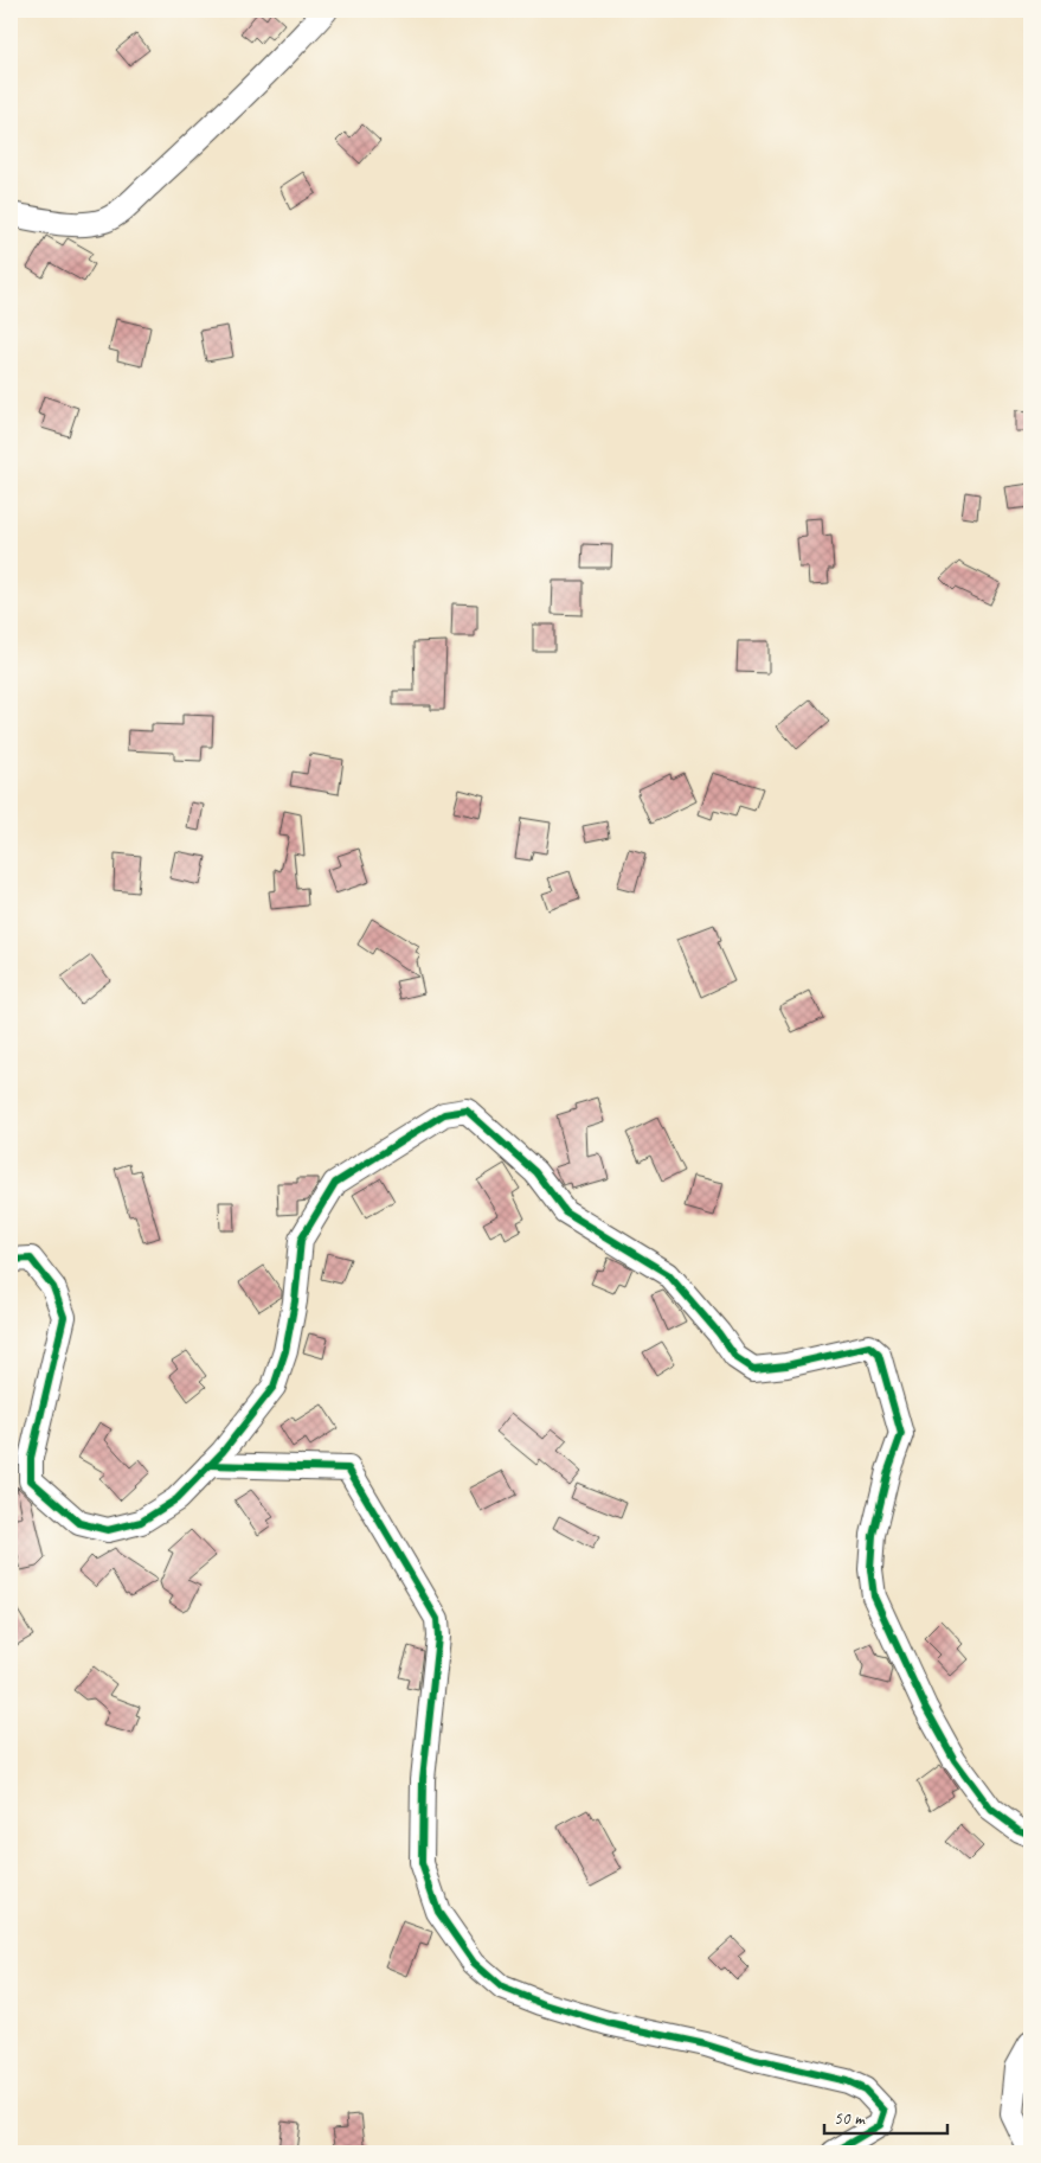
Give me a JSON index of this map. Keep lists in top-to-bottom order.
{
  "scale_bar": "50 m"
}
